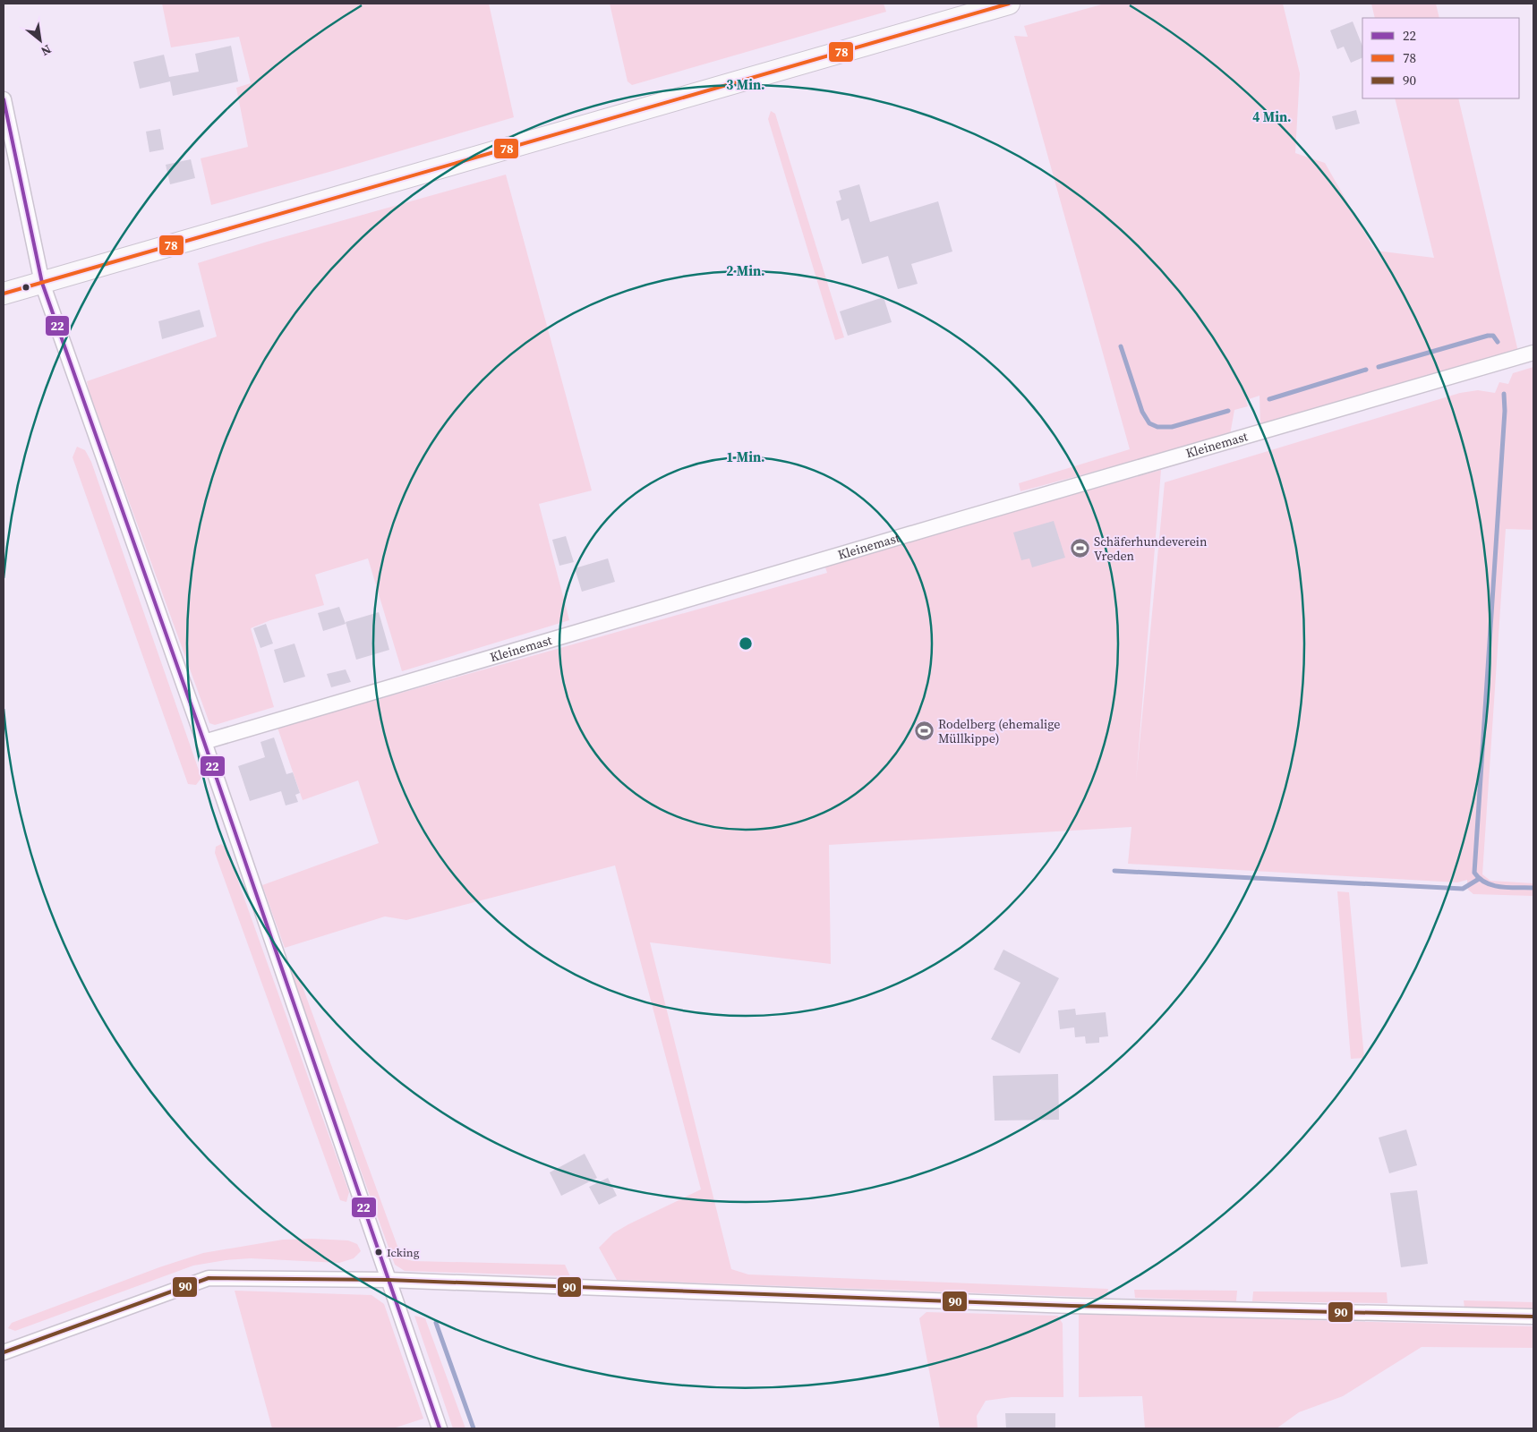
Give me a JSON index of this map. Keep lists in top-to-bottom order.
{
  "streets": {
    "street": ["Kleinemast"]
  },
  "places": {
    "sports": ["Schäferhundeverein Vreden", "Rodelberg (ehemalige Müllkippe)"],
    "other": ["Icking"]
  },
  "lines": ["transit line 78", "transit line 22", "transit line 90"],
  "legend": ["22", "78", "90"],
  "north": "bottom right",
  "rings": [
    "3 Min.",
    "4 Min.",
    "2 Min.",
    "1 Min."
  ]
}
